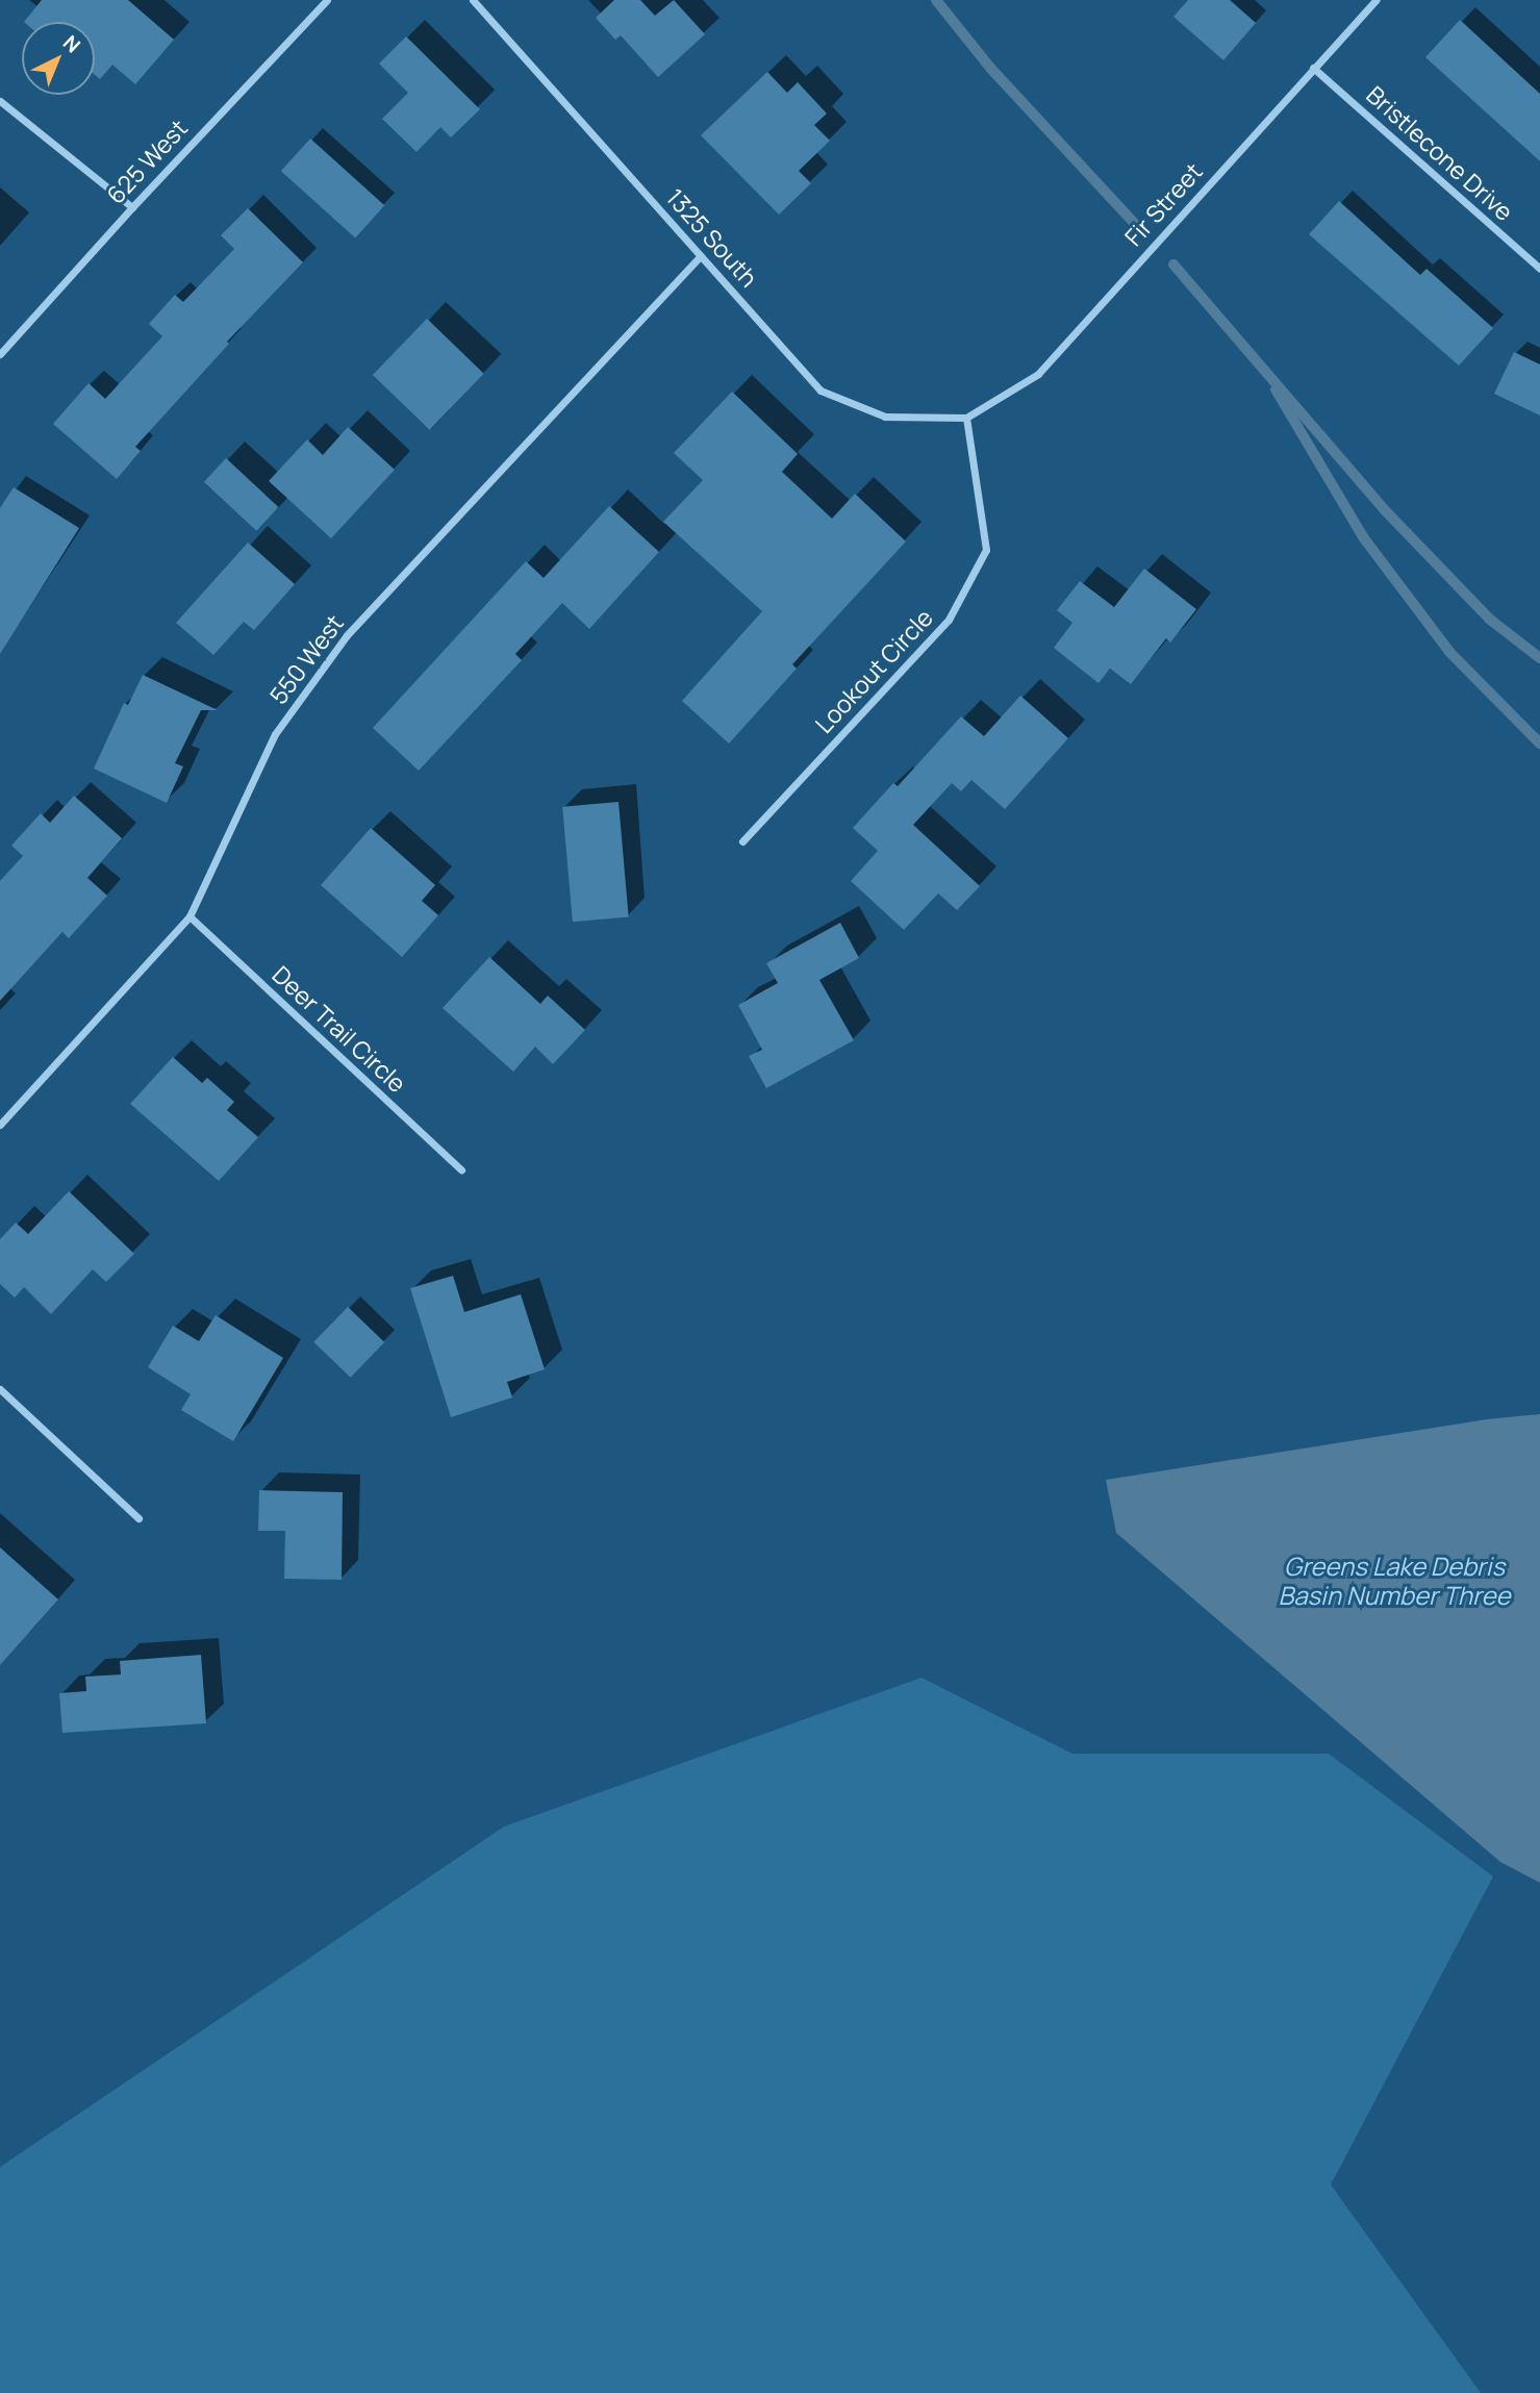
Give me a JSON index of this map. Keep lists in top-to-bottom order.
{
  "streets": {
    "street": [
      "Bristlecone Drive",
      "625 West",
      "Fir Street",
      "1325 South",
      "550 West",
      "Lookout Circle",
      "Deer Trail Circle"
    ]
  },
  "crossings": [
    ["Bristlecone Drive", "Fir Street"],
    ["Fir Street", "1325 South"],
    ["Fir Street", "Lookout Circle"],
    ["1325 South", "550 West"],
    ["1325 South", "Lookout Circle"],
    ["550 West", "Deer Trail Circle"]
  ],
  "water": ["Greens Lake Debris Basin Number Three"],
  "north": "top right"
}
